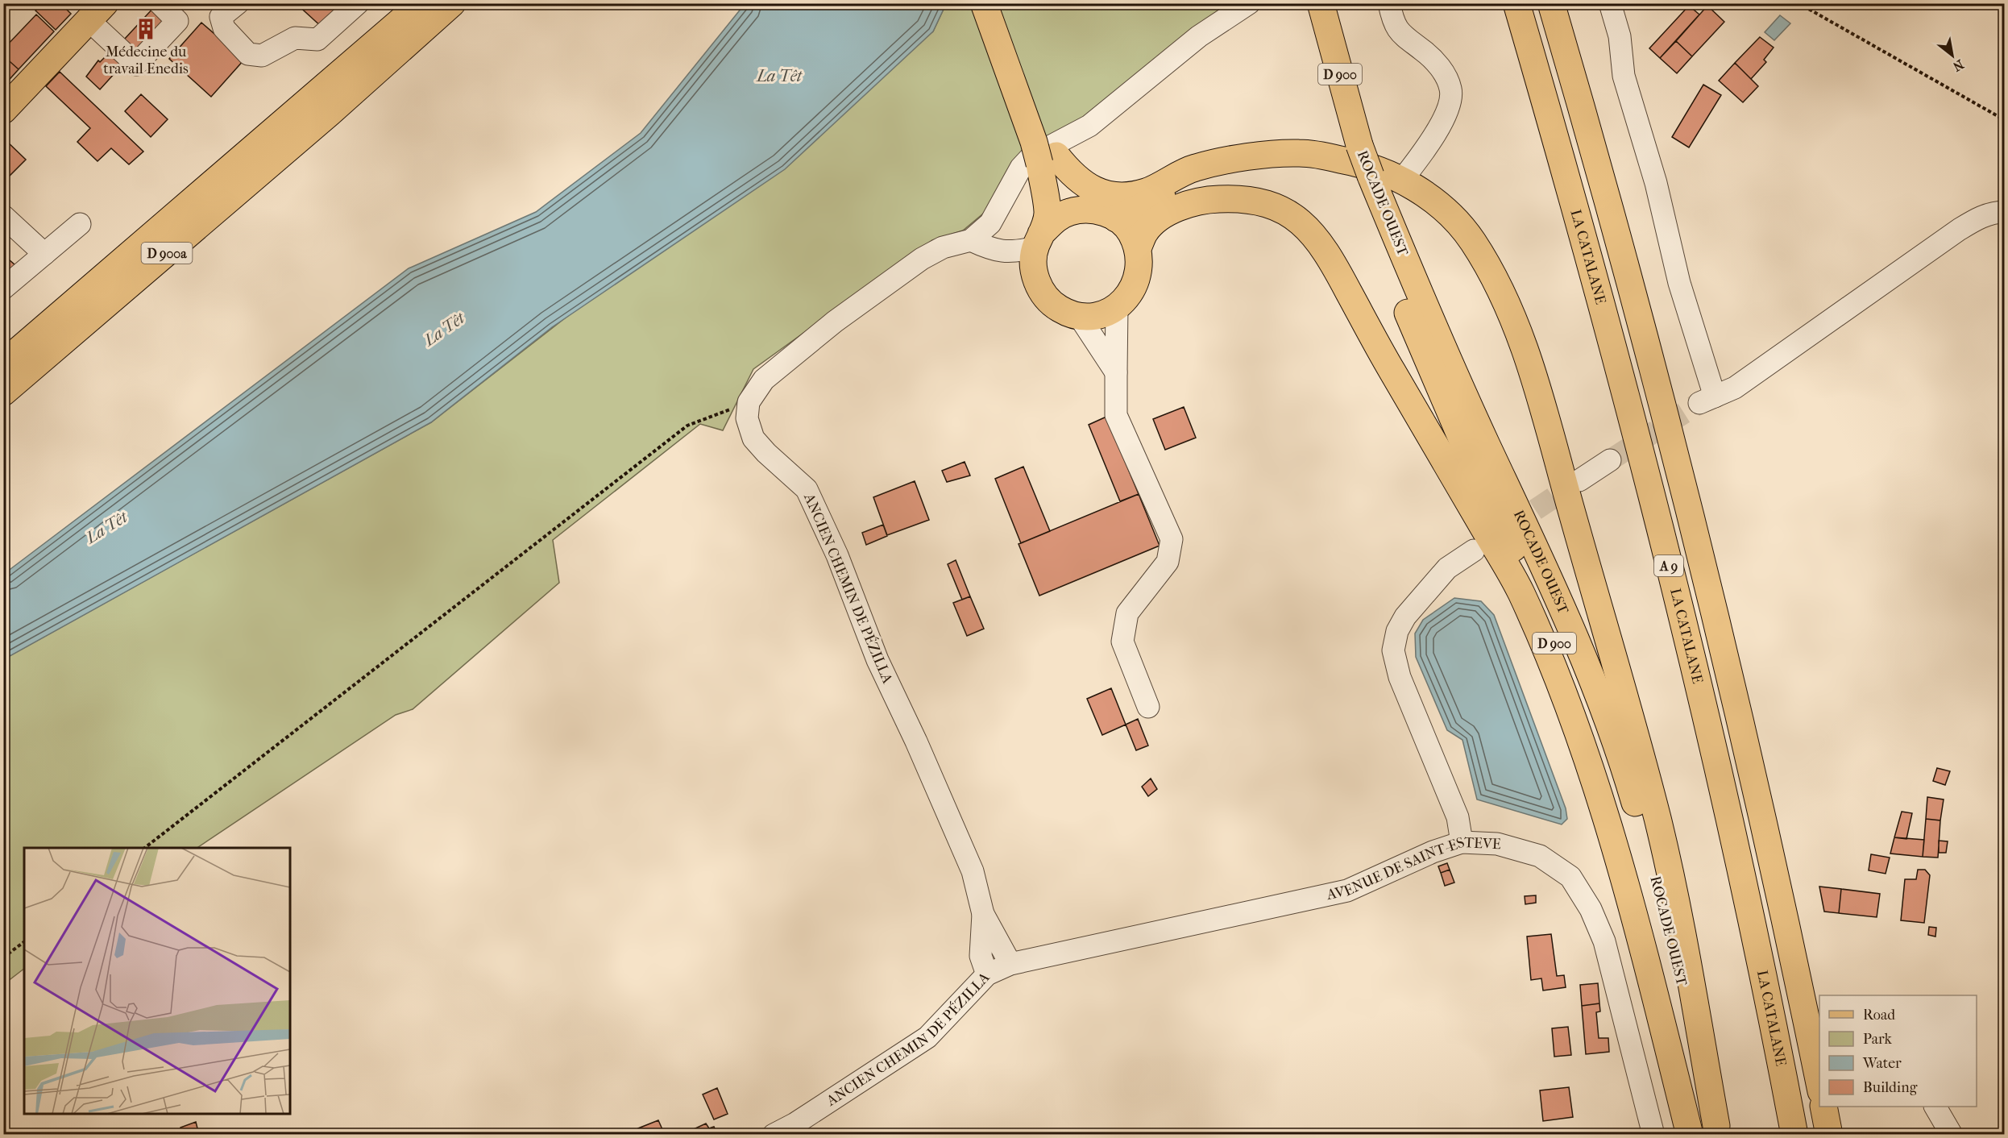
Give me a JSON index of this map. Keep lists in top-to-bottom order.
{
  "streets": {
    "main road": [
      "D 900",
      "ROCADE OUEST",
      "D 900a",
      "LA CATALANE",
      "A 9"
    ],
    "street": ["ANCIEN CHEMIN DE PÉZILLA", "AVENUE DE SAINT-ESTEVE"]
  },
  "crossings": [
    ["ANCIEN CHEMIN DE PÉZILLA", "AVENUE DE SAINT-ESTEVE"]
  ],
  "water": ["La Têt"],
  "places": {
    "building": ["Médecine du travail Enedis"]
  },
  "legend": [
    "Road",
    "Park",
    "Water",
    "Building"
  ],
  "north": "bottom right"
}
